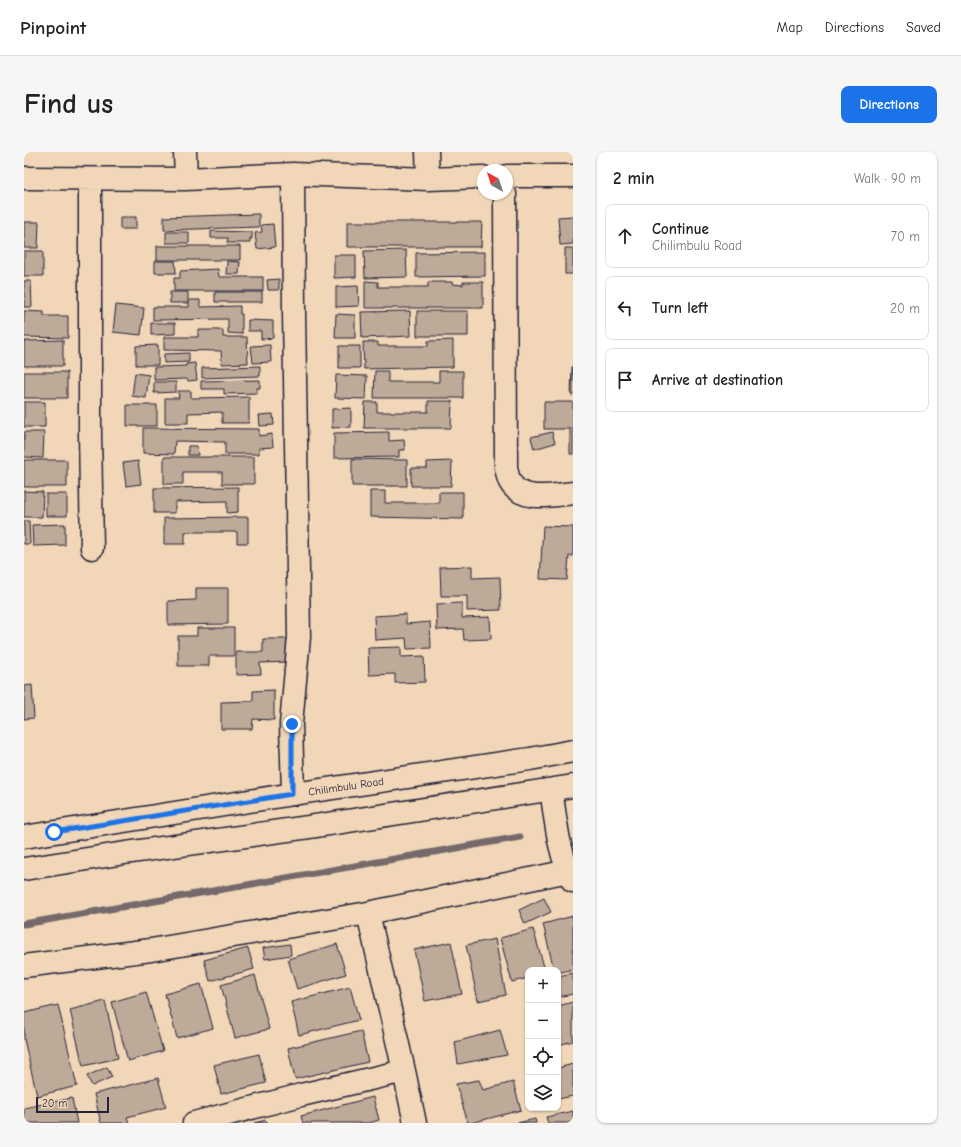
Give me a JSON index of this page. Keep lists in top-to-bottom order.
{
  "streets": {
    "street": ["Chilimbulu Road"]
  },
  "scale_bar": "20 m",
  "north": "top left",
  "page": {
    "header": "Pinpoint",
    "nav": ["Map", "Directions", "Saved"],
    "buttons": "Directions",
    "title": "Find us",
    "heading": ["2 min", "Walk · 90 m"],
    "list": [
      ["Continue", "Chilimbulu Road", "70 m"],
      ["Turn left", "20 m"],
      "Arrive at destination"
    ],
    "map_buttons": ["+", "−"],
    "scale": "20 m"
  }
}
